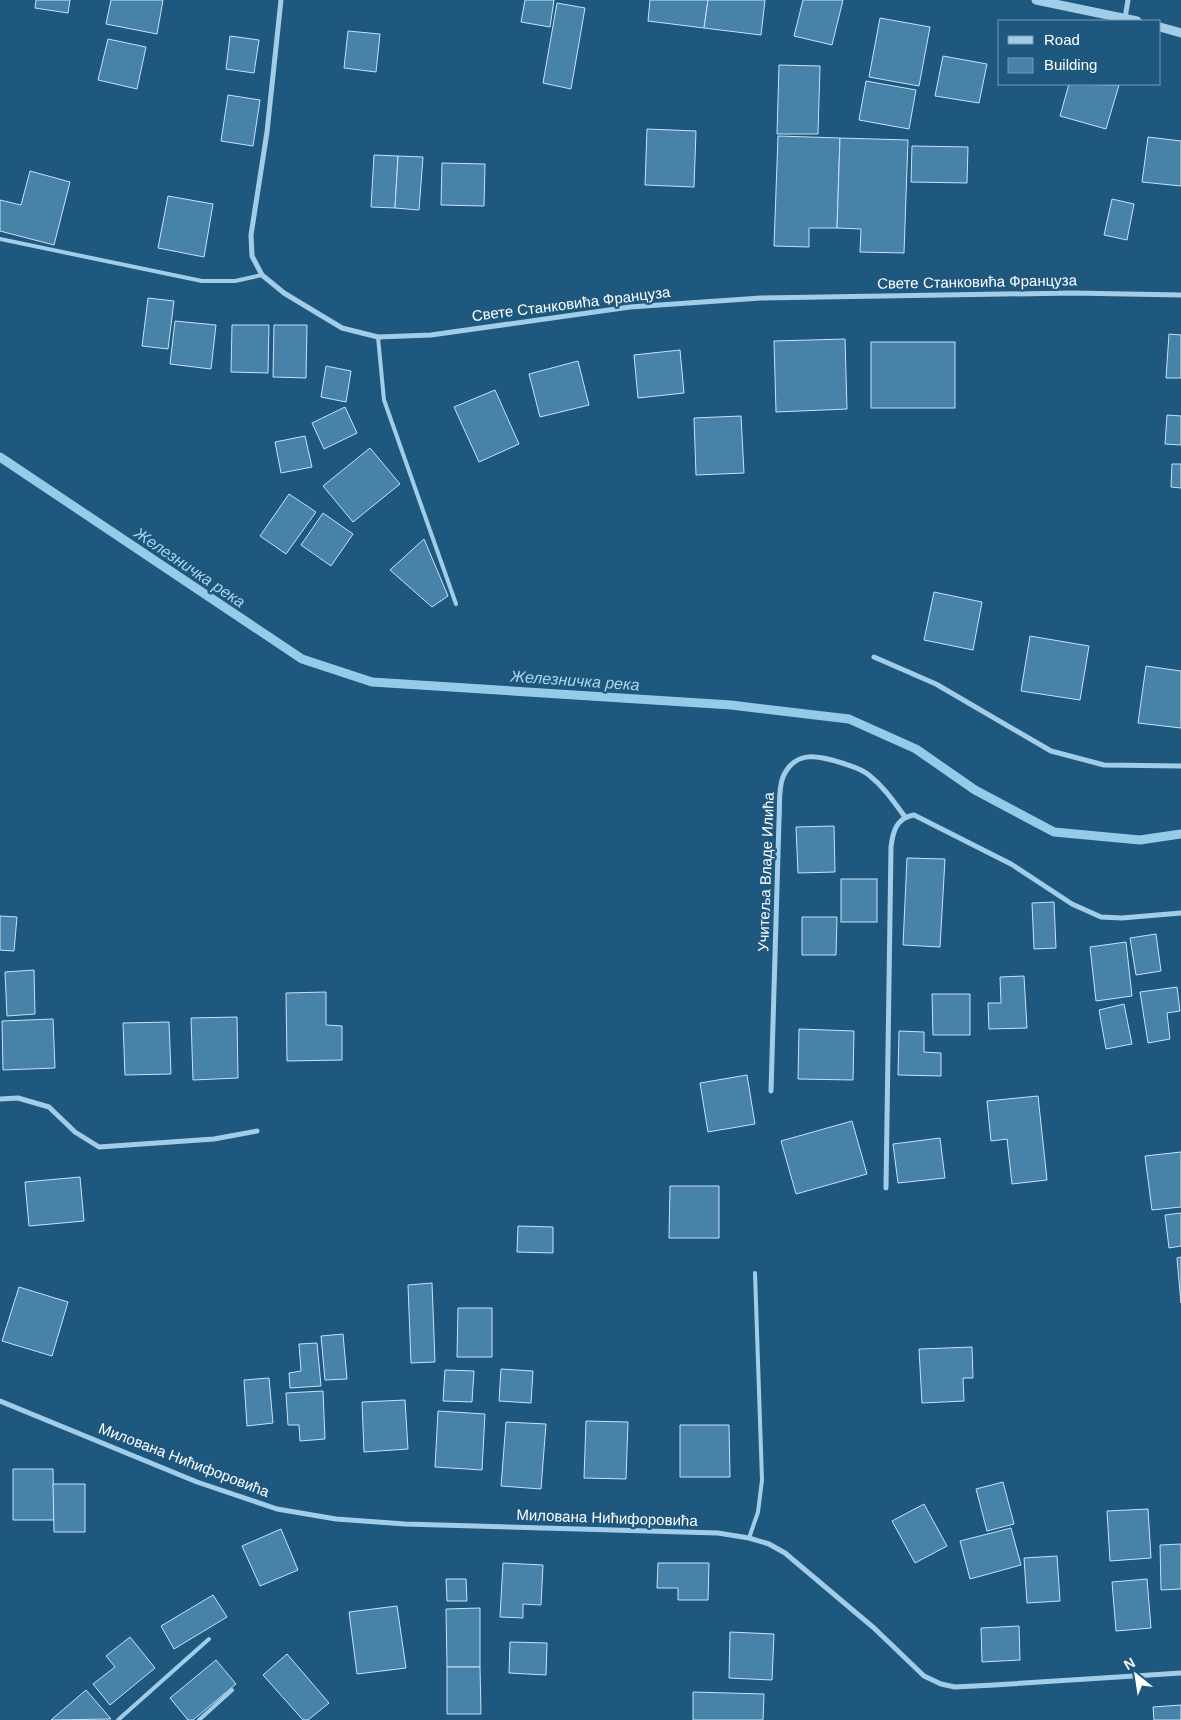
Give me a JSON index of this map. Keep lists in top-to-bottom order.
{
  "streets": {
    "street": ["Свете Станковића Француза", "Учитеља Владе Илића", "Милована Нићифоровића"]
  },
  "water": ["Железничка река"],
  "legend": ["Road", "Building"],
  "north": "top left"
}
